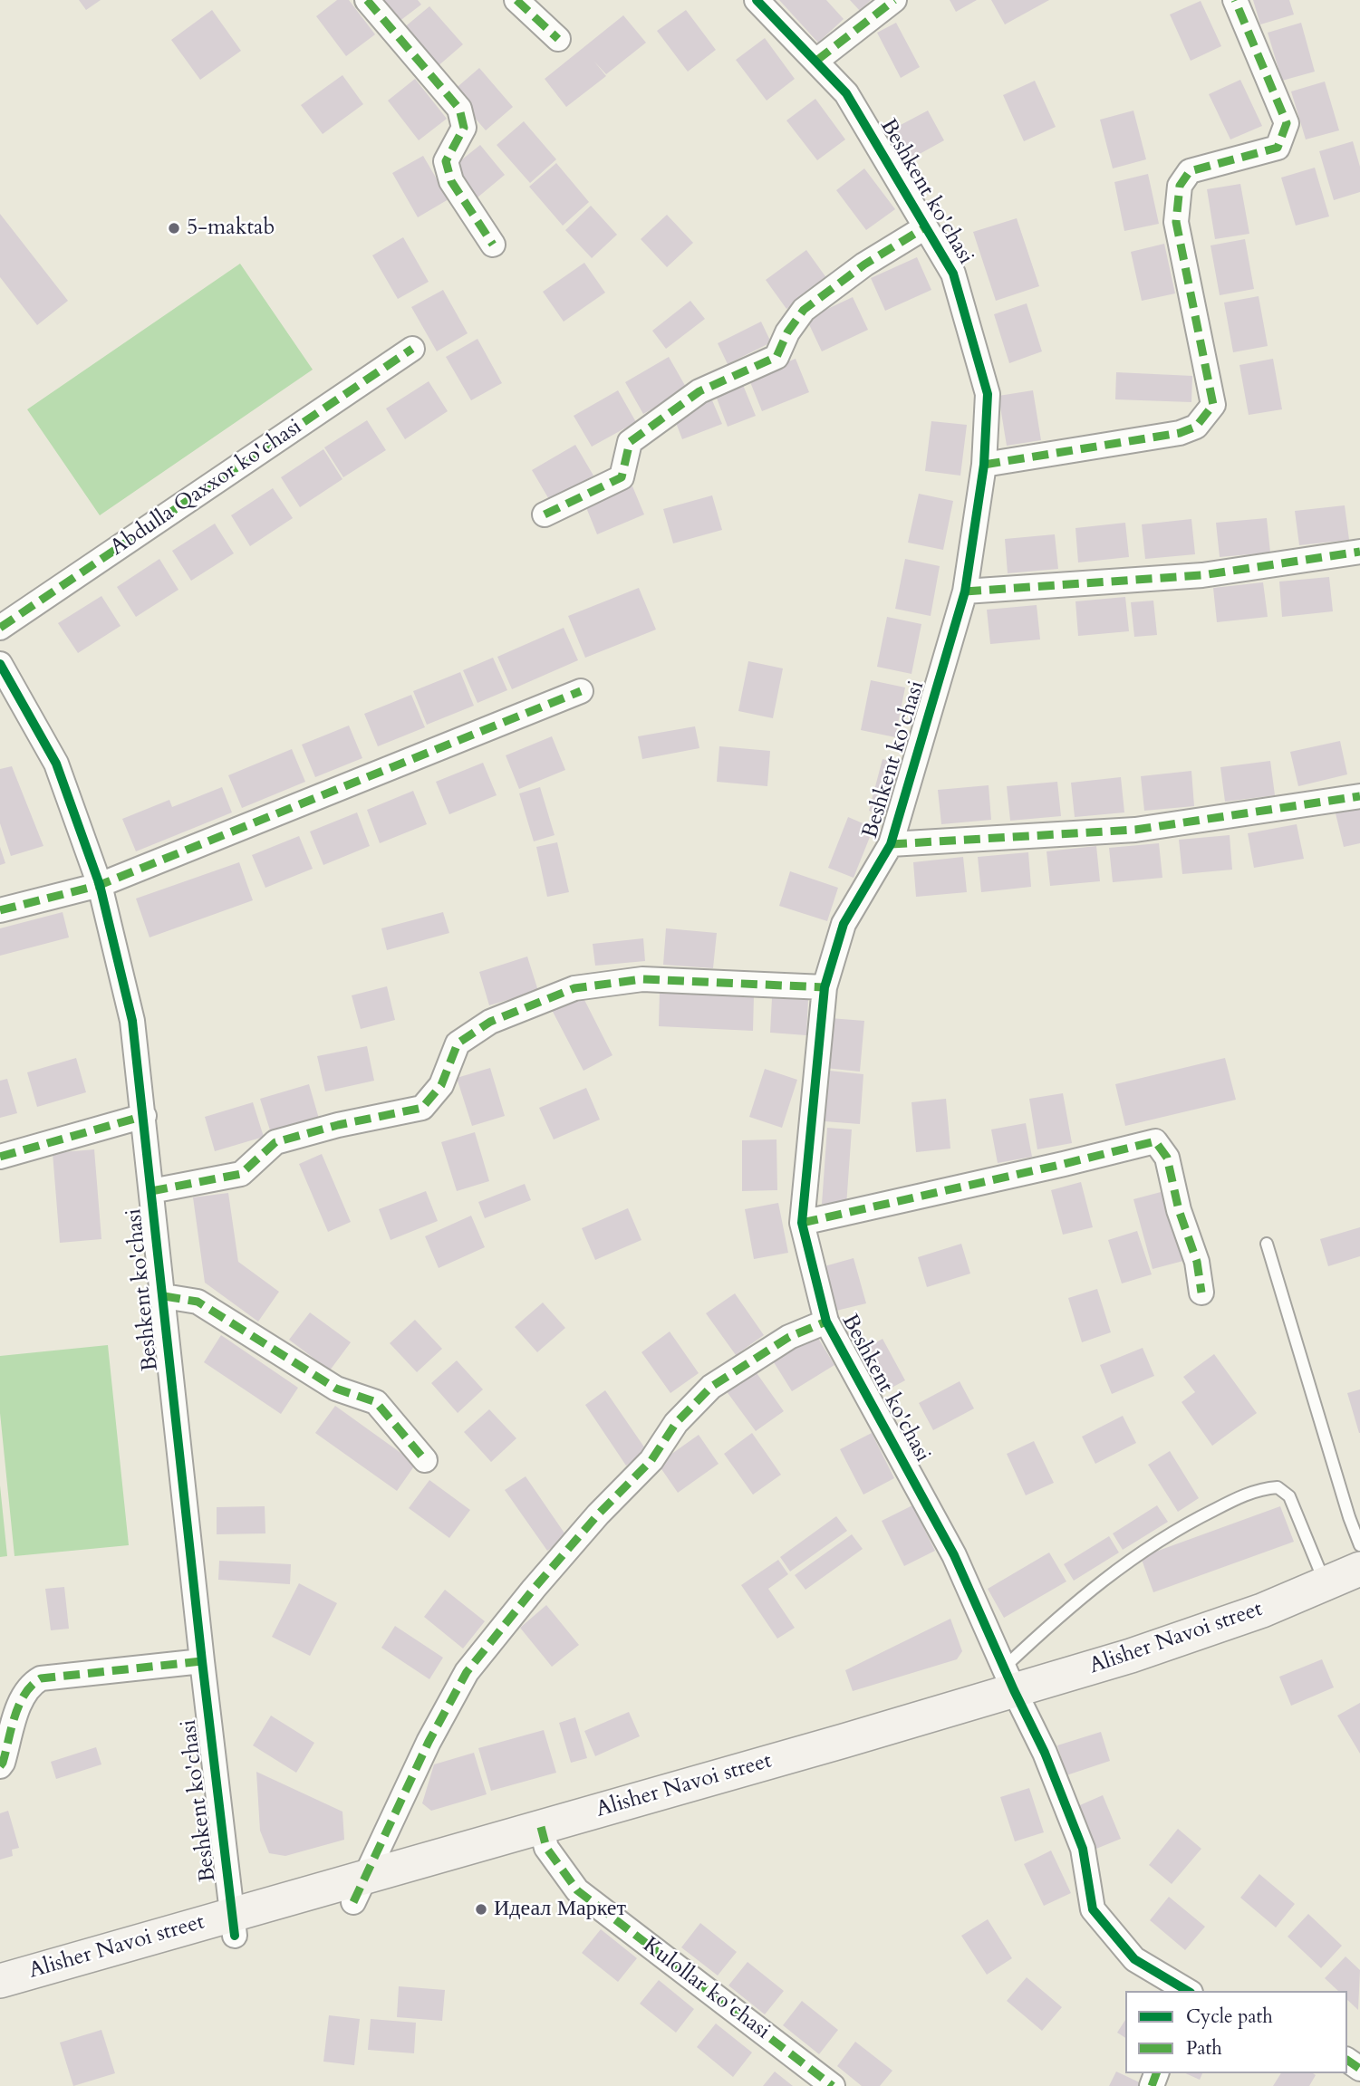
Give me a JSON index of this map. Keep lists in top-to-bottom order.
{
  "streets": {
    "main road": ["Alisher Navoi street"],
    "street": ["Beshkent ko'chasi", "Abdulla Qaxxor ko'chasi", "Kulollar ko'chasi"]
  },
  "crossings": [
    ["Beshkent ko'chasi", "Alisher Navoi street"],
    ["Alisher Navoi street", "Kulollar ko'chasi"]
  ],
  "places": ["5-maktab", "Идеал Маркет"],
  "legend": ["Cycle path", "Path"]
}
